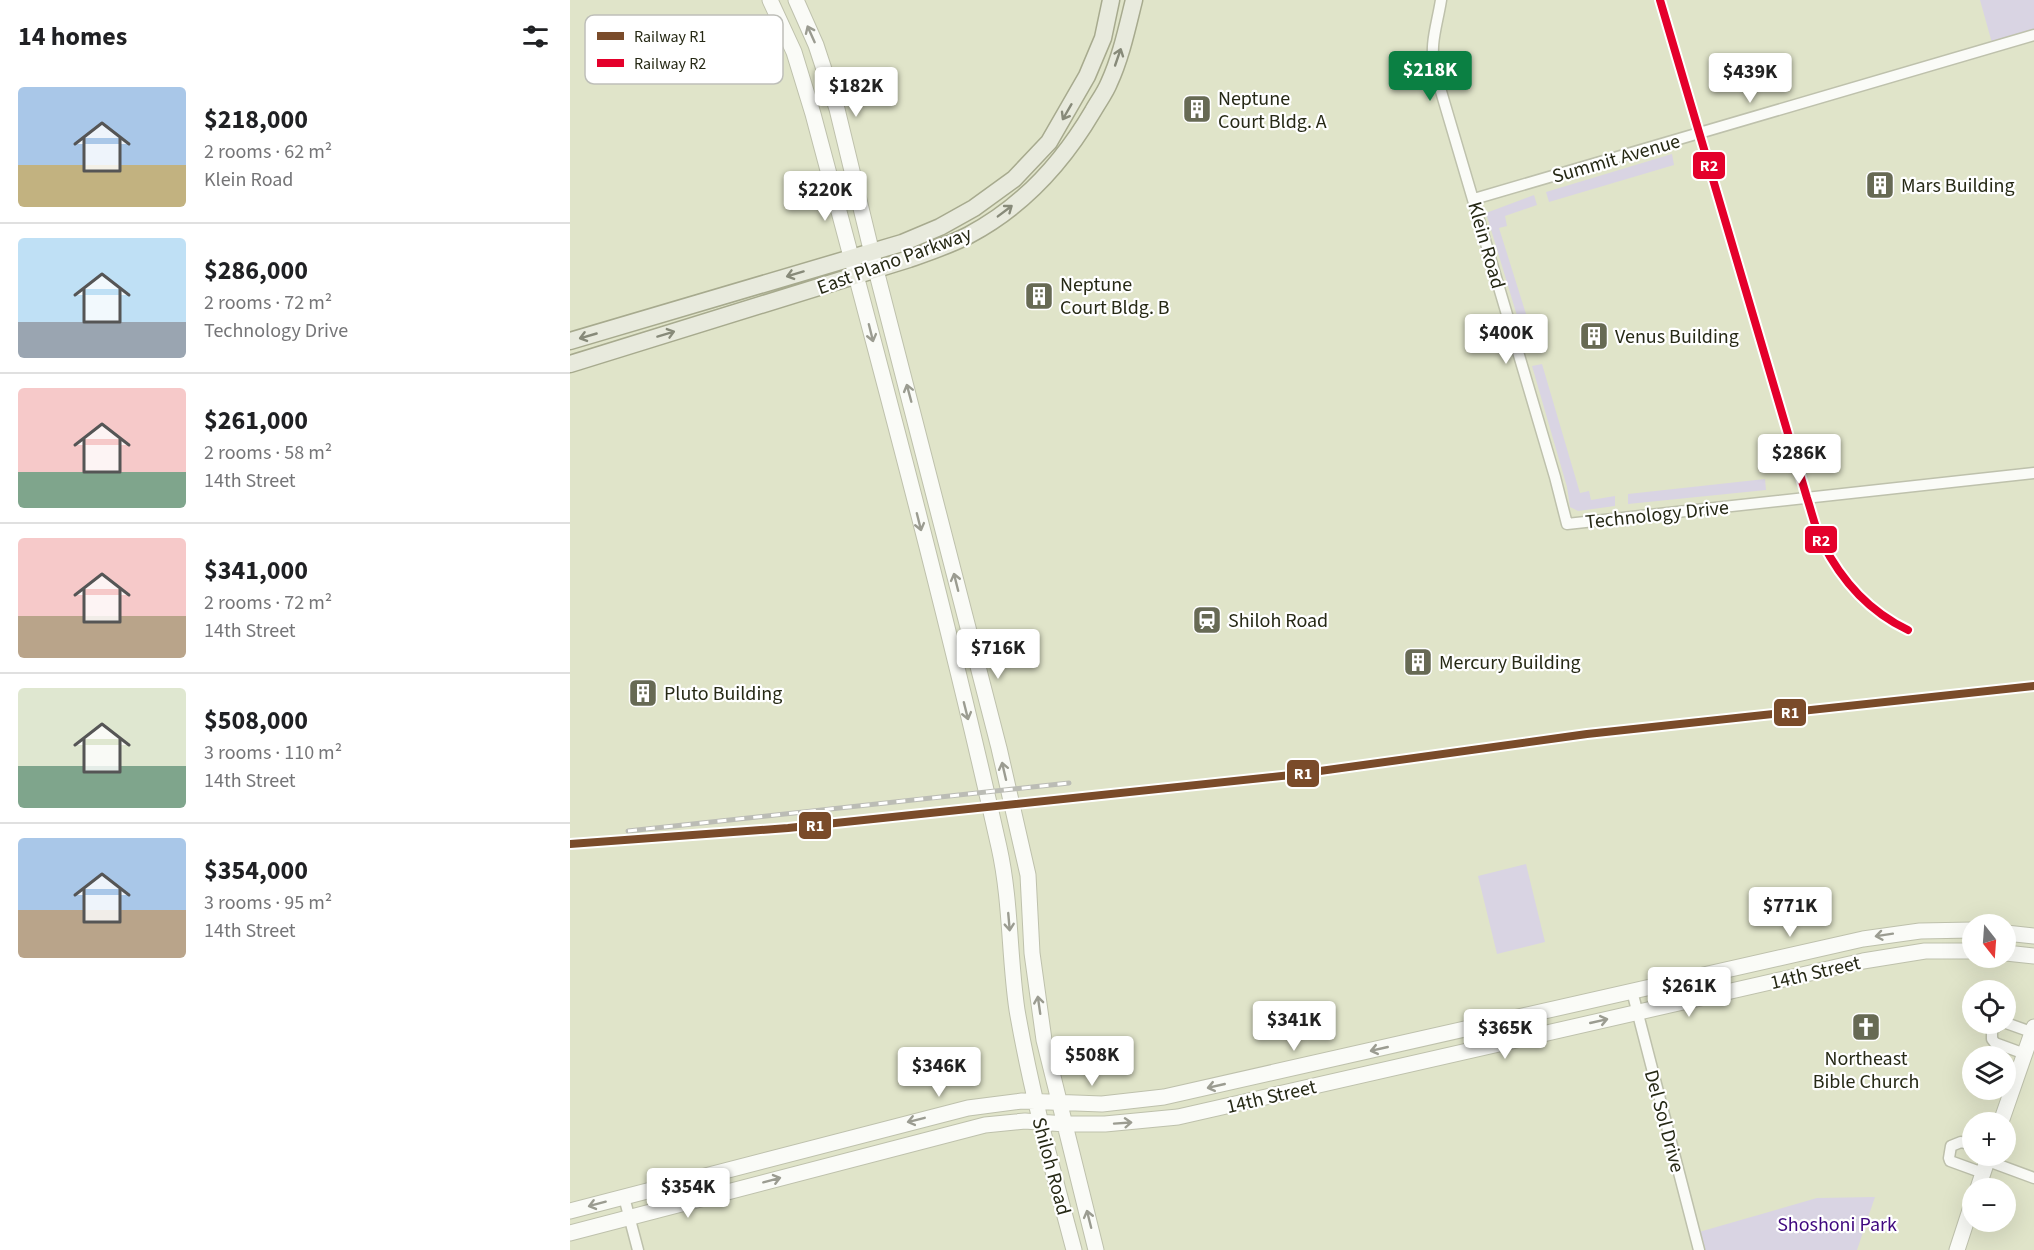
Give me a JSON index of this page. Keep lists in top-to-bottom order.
{
  "streets": {
    "main road": ["East Plano Parkway", "14th Street", "Shiloh Road"],
    "street": [
      "Summit Avenue",
      "Klein Road",
      "Technology Drive",
      "Del Sol Drive"
    ]
  },
  "crossings": [
    ["Summit Avenue", "Klein Road"],
    ["Klein Road", "Technology Drive"],
    ["East Plano Parkway", "Shiloh Road"],
    ["14th Street", "Del Sol Drive"],
    ["14th Street", "Shiloh Road"]
  ],
  "parks": ["Shoshoni Park"],
  "places": {
    "building": [
      "Neptune Court Bldg. A",
      "Mars Building",
      "Neptune Court Bldg. B",
      "Venus Building",
      "Mercury Building",
      "Pluto Building"
    ],
    "station": ["Shiloh Road"],
    "church": ["Northeast Bible Church"]
  },
  "lines": ["rail line R2", "rail line R1"],
  "legend": ["Railway R1", "Railway R2"],
  "north": "bottom",
  "page": {
    "heading": "14 homes",
    "price": [
      "$218K",
      "$439K",
      "$182K",
      "$220K",
      "$400K",
      "$286K",
      "$716K",
      "$771K",
      "$261K",
      "$341K",
      "$365K",
      "$508K",
      "$346K",
      "$354K"
    ],
    "list": [
      {
        "name": "$218,000",
        "note": "2 rooms · 62 m² · Klein Road"
      },
      {
        "name": "$286,000",
        "note": "2 rooms · 72 m² · Technology Drive"
      },
      {
        "name": "$261,000",
        "note": "2 rooms · 58 m² · 14th Street"
      },
      {
        "name": "$341,000",
        "note": "2 rooms · 72 m² · 14th Street"
      },
      {
        "name": "$508,000",
        "note": "3 rooms · 110 m² · 14th Street"
      },
      {
        "name": "$354,000",
        "note": "3 rooms · 95 m² · 14th Street"
      }
    ],
    "map_buttons": ["+", "−"]
  }
}
